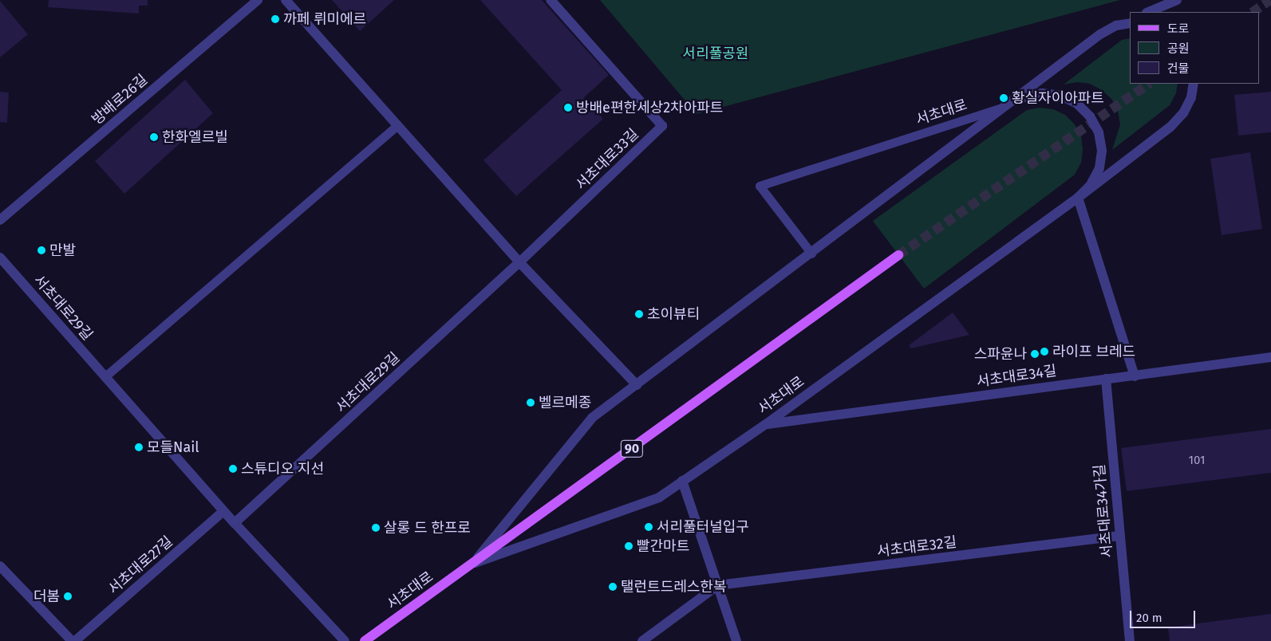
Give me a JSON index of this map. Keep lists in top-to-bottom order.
{
  "streets": {
    "main road": ["서초대로", "90"],
    "street": [
      "방배로26길",
      "서초대로33길",
      "서초대로29길",
      "서초대로34길",
      "서초대로34가길",
      "서초대로32길",
      "서초대로27길"
    ]
  },
  "crossings": [
    ["서초대로", "서초대로34길"],
    ["서초대로33길", "서초대로29길"],
    ["서초대로29길", "서초대로27길"],
    ["서초대로34길", "서초대로34가길"],
    ["서초대로34가길", "서초대로32길"]
  ],
  "parks": ["서리풀공원"],
  "places": [
    "까페 뤼미에르",
    "황실자이아파트",
    "방배e편한세상2차아파트",
    "한화엘르빌",
    "만발",
    "초이뷰티",
    "라이프 브레드",
    "스파윤나",
    "벨르메종",
    "모들Nail",
    "스튜디오 지선",
    "서리풀터널입구",
    "살롱 드 한프로",
    "빨간마트",
    "탤런트드레스한복",
    "더봄"
  ],
  "house_numbers": ["101"],
  "legend": ["도로", "공원", "건물"],
  "scale_bar": "20 m"
}
